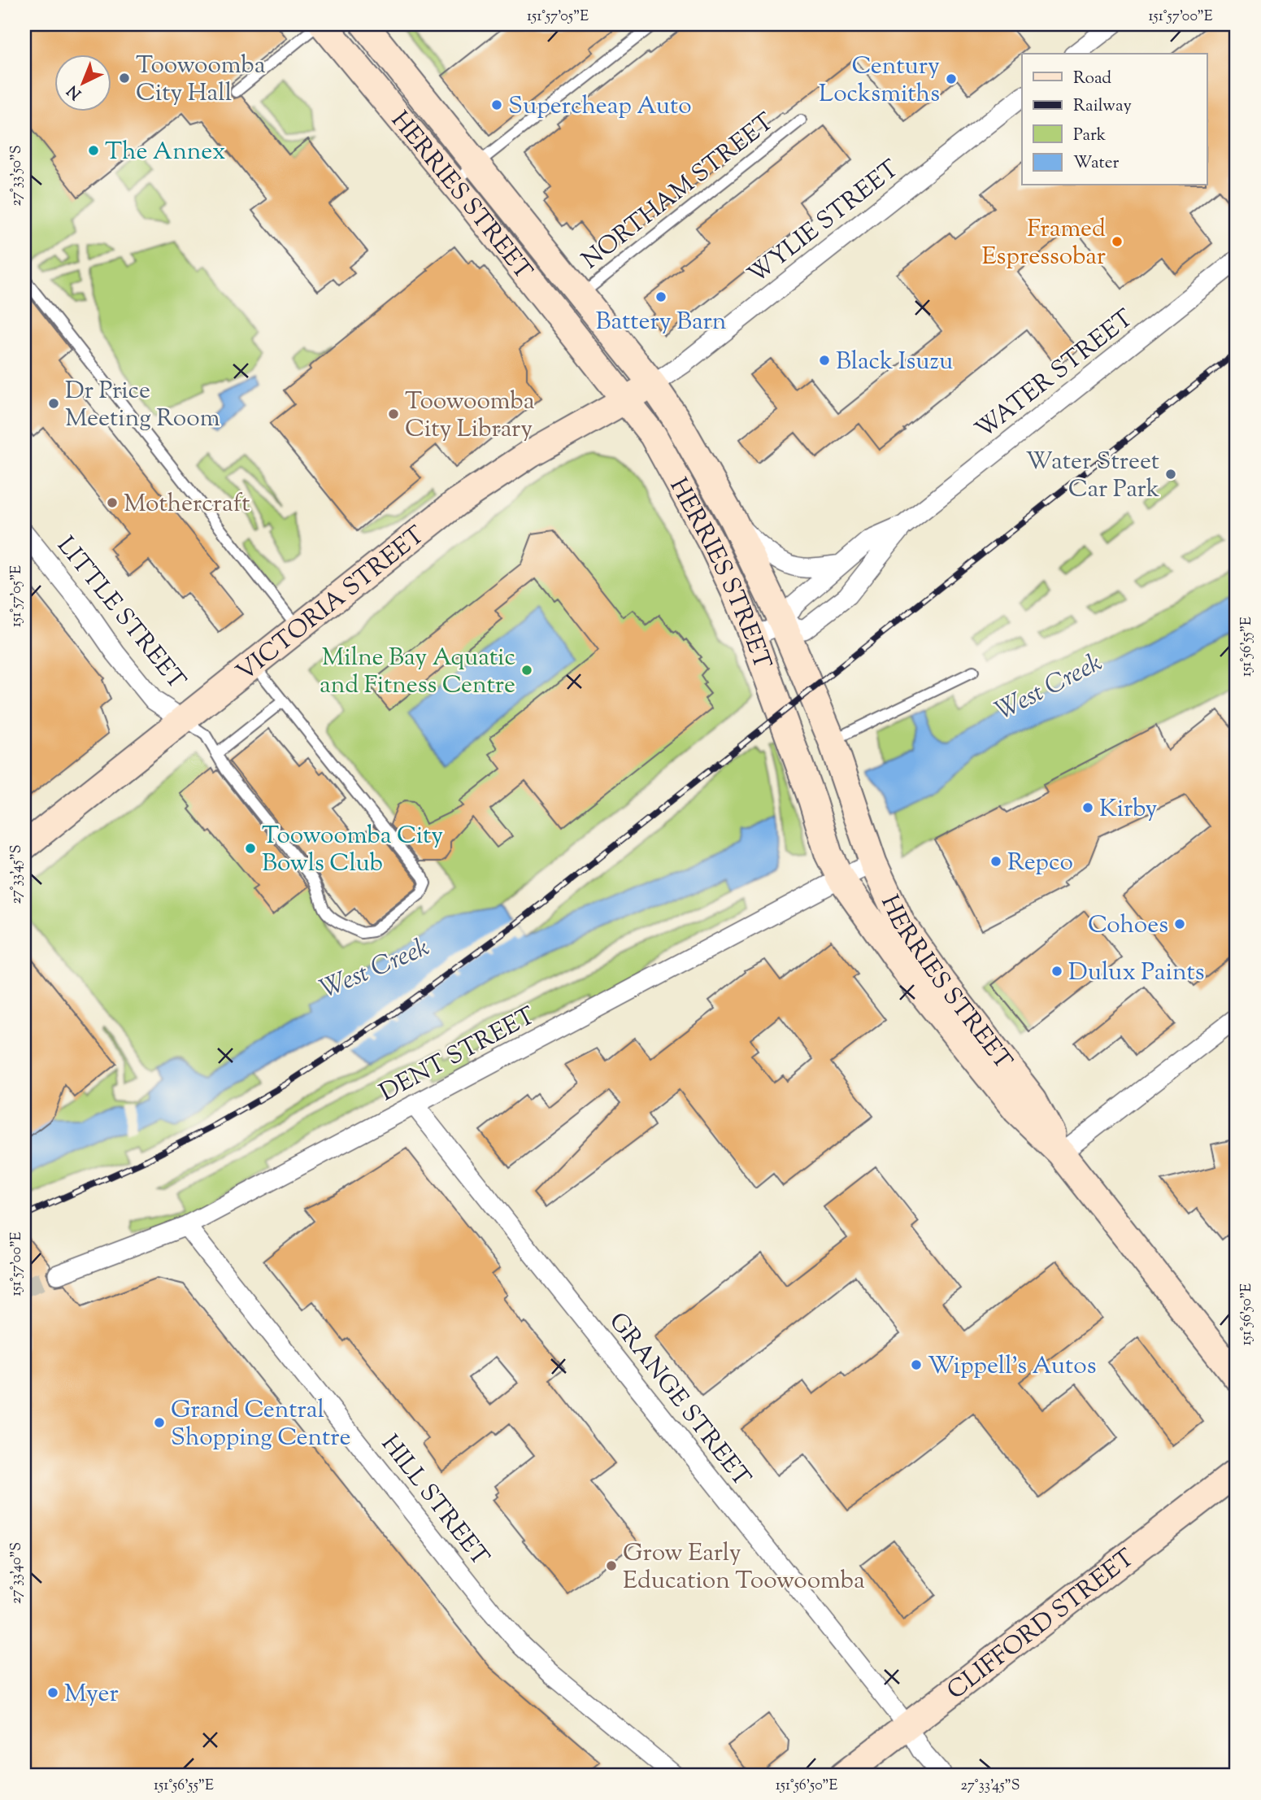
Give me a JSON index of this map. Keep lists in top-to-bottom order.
{
  "streets": {
    "main road": ["HERRIES STREET", "VICTORIA STREET", "CLIFFORD STREET"],
    "street": [
      "WYLIE STREET",
      "WATER STREET",
      "LITTLE STREET",
      "DENT STREET",
      "GRANGE STREET",
      "HILL STREET"
    ],
    "lane": ["NORTHAM STREET"]
  },
  "crossings": [
    ["NORTHAM STREET", "HERRIES STREET"],
    ["HERRIES STREET", "WYLIE STREET"],
    ["HERRIES STREET", "WATER STREET"],
    ["HERRIES STREET", "VICTORIA STREET"],
    ["HERRIES STREET", "DENT STREET"],
    ["WYLIE STREET", "VICTORIA STREET"],
    ["VICTORIA STREET", "LITTLE STREET"],
    ["DENT STREET", "GRANGE STREET"],
    ["DENT STREET", "HILL STREET"],
    ["GRANGE STREET", "CLIFFORD STREET"]
  ],
  "water": ["West Creek"],
  "places": [
    "Toowoomba City Hall",
    "Century Locksmiths",
    "Supercheap Auto",
    "The Annex",
    "Framed Espressobar",
    "Battery Barn",
    "Black Isuzu",
    "Dr Price Meeting Room",
    "Toowoomba City Library",
    "Water Street Car Park",
    "Mothercraft",
    "Milne Bay Aquatic and Fitness Centre",
    "Kirby",
    "Toowoomba City Bowls Club",
    "Repco",
    "Cohoes",
    "Dulux Paints",
    "Wippell's Autos",
    "Grand Central Shopping Centre",
    "Grow Early Education Toowoomba",
    "Myer"
  ],
  "legend": [
    "Road",
    "Railway",
    "Park",
    "Water"
  ],
  "north": "bottom left",
  "coordinates": [
    "151°57'05\"E",
    "151°57'00\"E",
    "27°33'50\"S",
    "151°56'55\"E",
    "27°33'45\"S",
    "151°56'50\"E",
    "27°33'40\"S"
  ]
}
